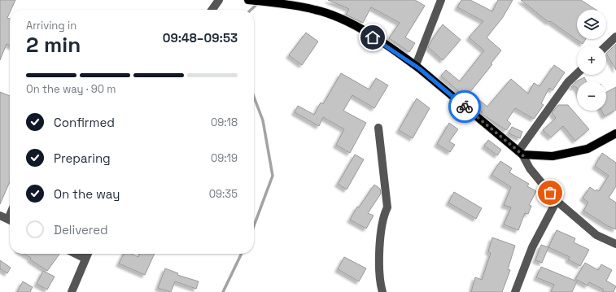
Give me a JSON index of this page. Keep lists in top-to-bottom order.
{
  "page": {
    "map_buttons": ["+", "−"],
    "heading": ["2 min", "Arriving in", "09:48–09:53"],
    "bar": "On the way · 90 m",
    "list": [
      ["Confirmed", "09:18"],
      ["Preparing", "09:19"],
      ["On the way", "09:35"],
      "Delivered"
    ]
  }
}
